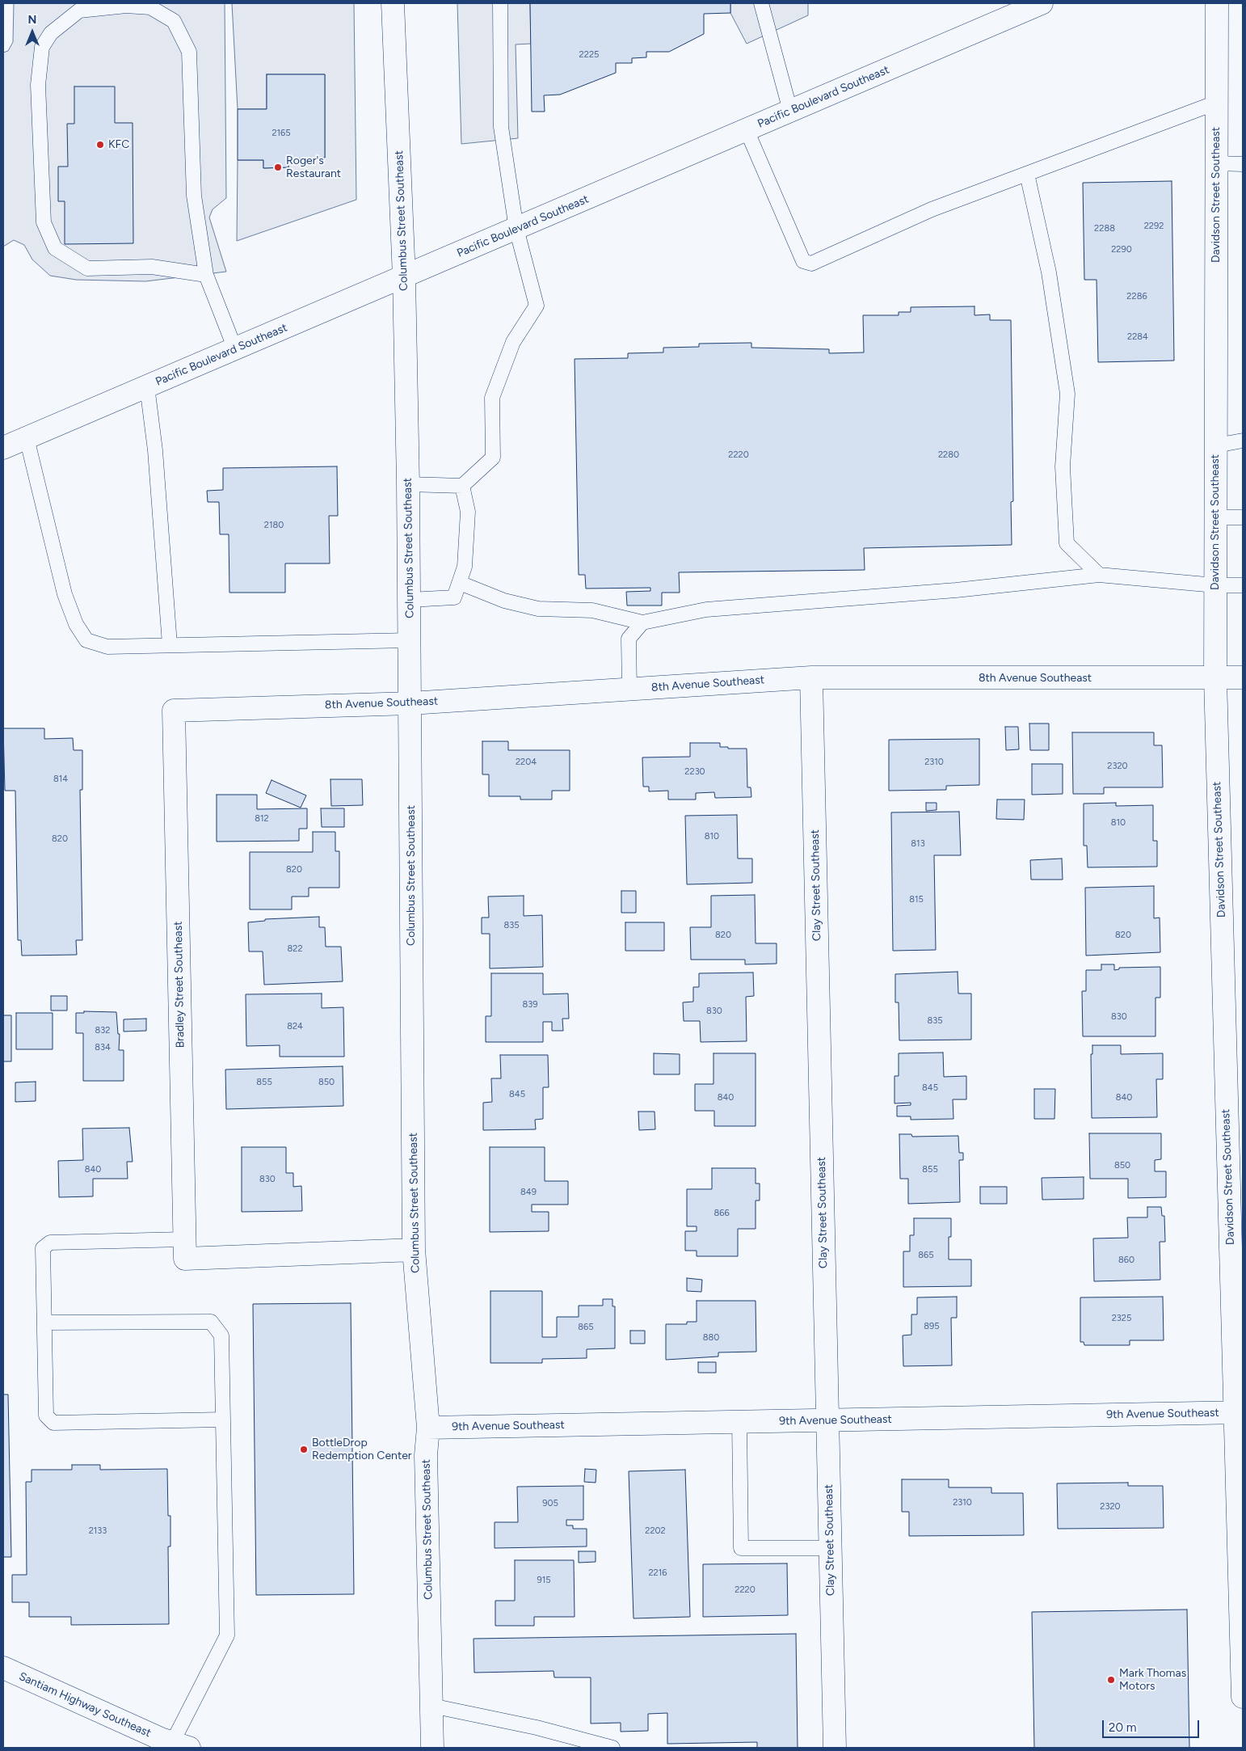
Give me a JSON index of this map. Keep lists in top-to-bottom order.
{
  "streets": {
    "main road": [
      "Pacific Boulevard Southeast",
      "Davidson Street Southeast",
      "Columbus Street Southeast",
      "8th Avenue Southeast",
      "Clay Street Southeast",
      "Bradley Street Southeast",
      "9th Avenue Southeast",
      "Santiam Highway Southeast"
    ]
  },
  "crossings": [
    ["Pacific Boulevard Southeast", "Columbus Street Southeast"],
    ["Davidson Street Southeast", "8th Avenue Southeast"],
    ["Davidson Street Southeast", "9th Avenue Southeast"],
    ["Columbus Street Southeast", "8th Avenue Southeast"],
    ["Columbus Street Southeast", "9th Avenue Southeast"],
    ["8th Avenue Southeast", "Clay Street Southeast"],
    ["8th Avenue Southeast", "Bradley Street Southeast"],
    ["Clay Street Southeast", "9th Avenue Southeast"]
  ],
  "places": [
    "KFC",
    "Roger's Restaurant",
    "BottleDrop Redemption Center",
    "Mark Thomas Motors"
  ],
  "house_numbers": [
    "2225",
    "2165",
    "2292",
    "2288",
    "2290",
    "2286",
    "2284",
    "2220",
    "2280",
    "2180",
    "2204",
    "2310",
    "2320",
    "2230",
    "814",
    "812",
    "810",
    "810",
    "820",
    "813",
    "820",
    "815",
    "835",
    "820",
    "820",
    "822",
    "839",
    "830",
    "830",
    "835",
    "824",
    "832",
    "834",
    "855",
    "850",
    "845",
    "845",
    "840",
    "840",
    "850",
    "840",
    "855",
    "830",
    "849",
    "866",
    "865",
    "860",
    "2325",
    "895",
    "865",
    "880",
    "2310",
    "905",
    "2320",
    "2133",
    "2202",
    "2216",
    "915",
    "2220"
  ],
  "scale_bar": "20 m",
  "north": "top"
}
